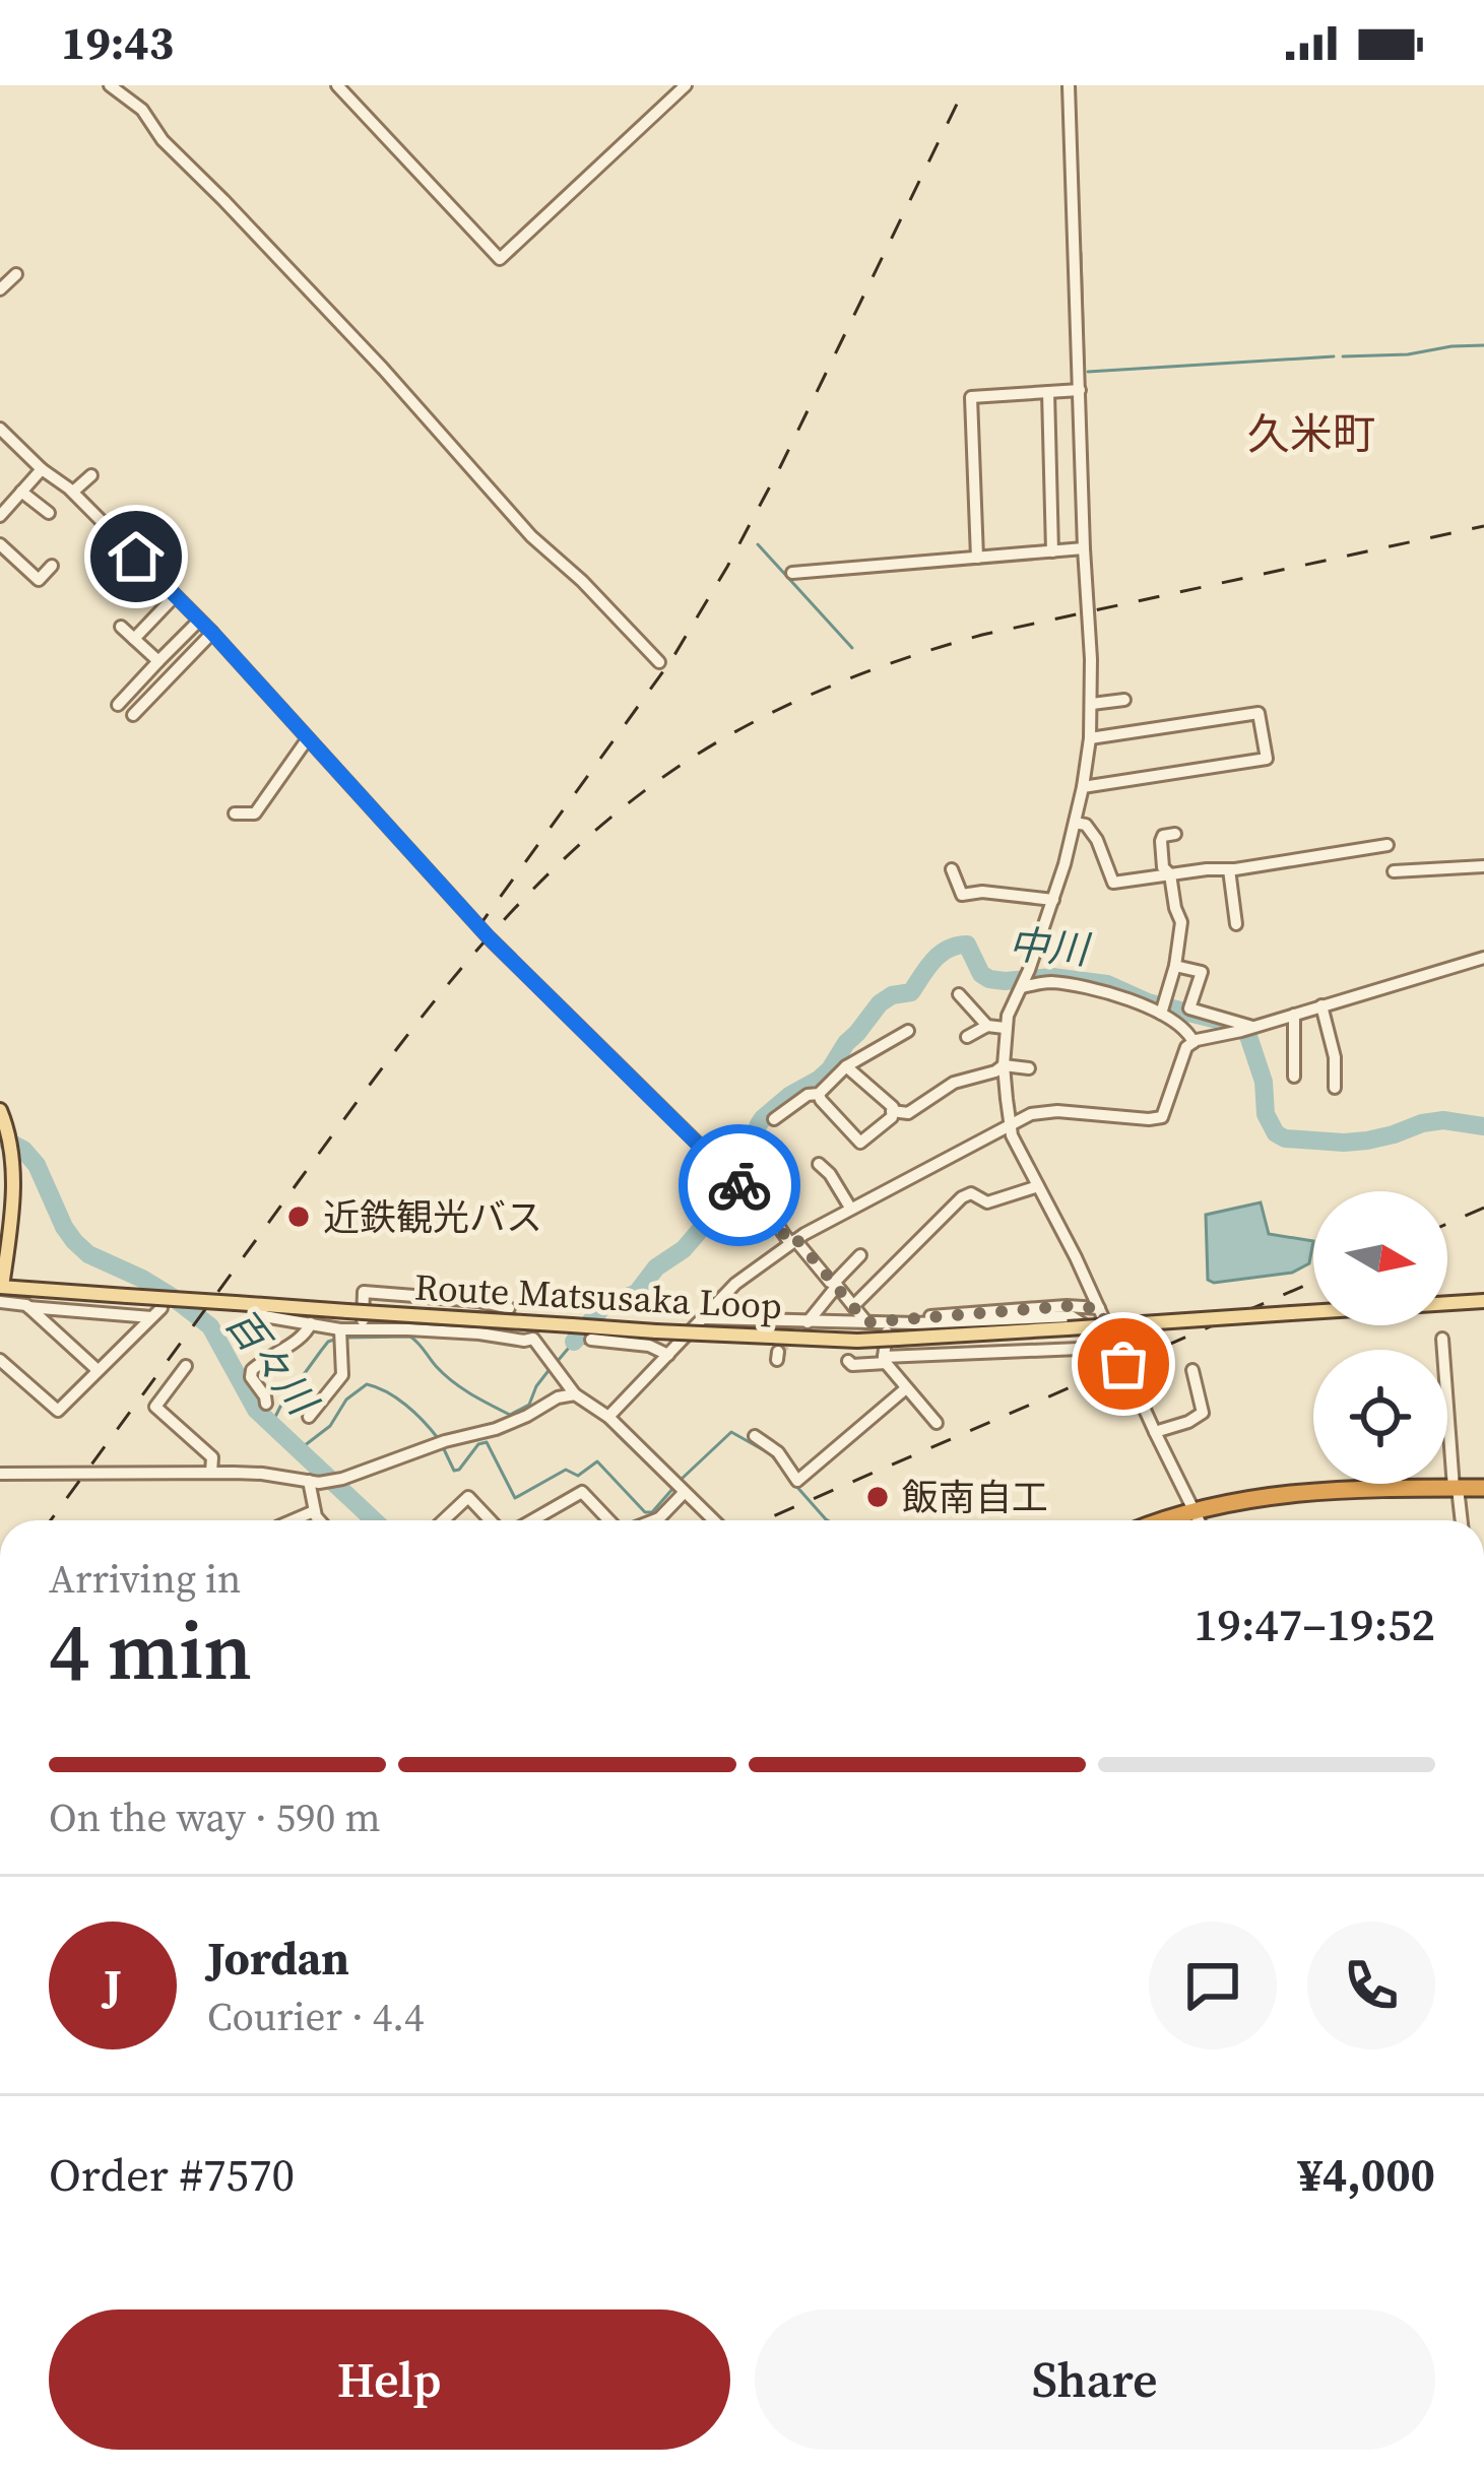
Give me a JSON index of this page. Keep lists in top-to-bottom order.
{
  "streets": {
    "main road": ["Route Matsusaka Loop"]
  },
  "districts": ["久米町"],
  "water": ["中川", "百々川"],
  "places": ["近鉄観光バス", "飯南自工"],
  "north": "right",
  "page": {
    "status": "19:43",
    "heading": ["4 min", "Arriving in", "19:47–19:52"],
    "panel": [
      "Jordan",
      "Courier · 4.4",
      "Order #7570",
      "¥4,000"
    ],
    "bar": "On the way · 590 m",
    "round": "J",
    "buttons": ["Help", "Share"]
  }
}
